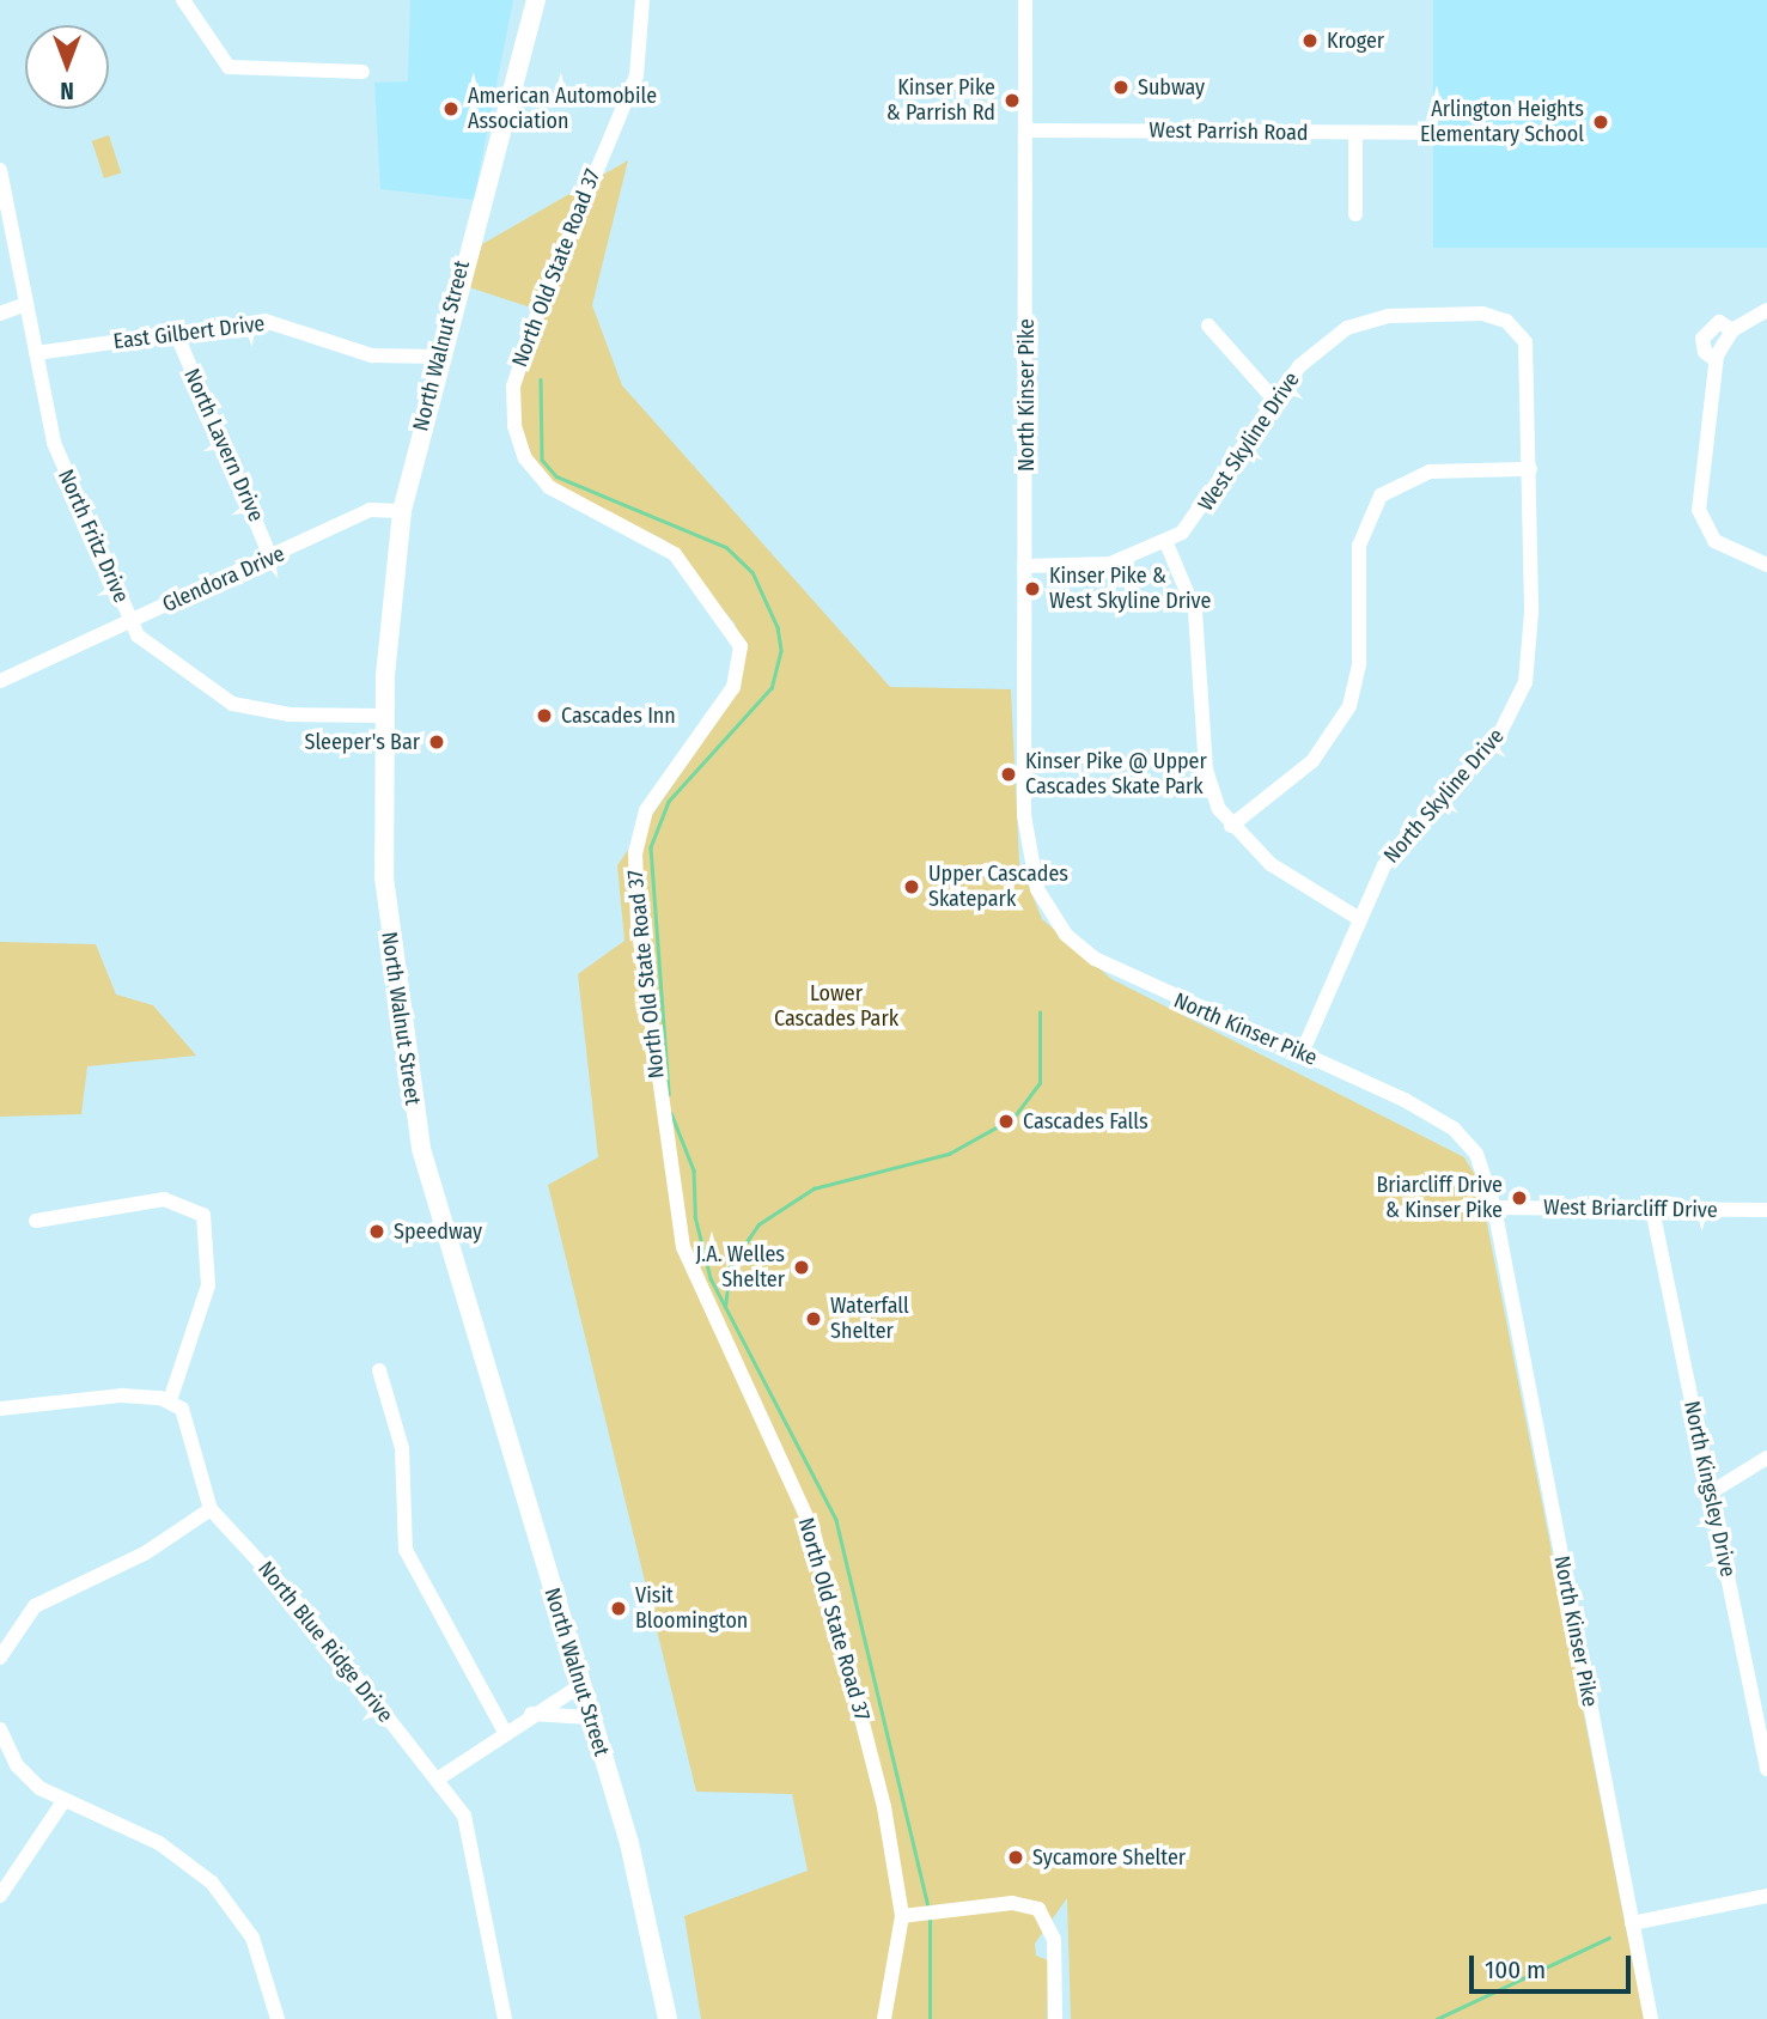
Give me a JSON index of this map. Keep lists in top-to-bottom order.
{
  "streets": {
    "main road": ["North Walnut Street"],
    "street": [
      "West Parrish Road",
      "North Old State Road 37",
      "East Gilbert Drive",
      "North Kinser Pike",
      "West Skyline Drive",
      "North Lavern Drive",
      "North Fritz Drive",
      "Glendora Drive",
      "North Skyline Drive",
      "West Briarcliff Drive",
      "North Kingsley Drive",
      "North Blue Ridge Drive"
    ]
  },
  "crossings": [
    ["West Parrish Road", "North Kinser Pike"],
    ["East Gilbert Drive", "North Walnut Street"],
    ["East Gilbert Drive", "North Lavern Drive"],
    ["East Gilbert Drive", "North Fritz Drive"],
    ["North Walnut Street", "North Fritz Drive"],
    ["North Walnut Street", "Glendora Drive"],
    ["North Kinser Pike", "West Skyline Drive"],
    ["North Kinser Pike", "North Skyline Drive"],
    ["North Kinser Pike", "West Briarcliff Drive"],
    ["West Skyline Drive", "North Skyline Drive"],
    ["North Lavern Drive", "Glendora Drive"],
    ["North Fritz Drive", "Glendora Drive"],
    ["West Briarcliff Drive", "North Kingsley Drive"]
  ],
  "parks": ["Lower Cascades Park"],
  "places": [
    "Kroger",
    "Subway",
    "Kinser Pike & Parrish Rd",
    "American Automobile Association",
    "Arlington Heights Elementary School",
    "Kinser Pike & West Skyline Drive",
    "Cascades Inn",
    "Sleeper's Bar",
    "Kinser Pike @ Upper Cascades Skate Park",
    "Upper Cascades Skatepark",
    "Cascades Falls",
    "Briarcliff Drive & Kinser Pike",
    "Speedway",
    "J.A. Welles Shelter",
    "Waterfall Shelter",
    "Visit Bloomington",
    "Sycamore Shelter"
  ],
  "scale_bar": "100 m",
  "north": "bottom"
}
